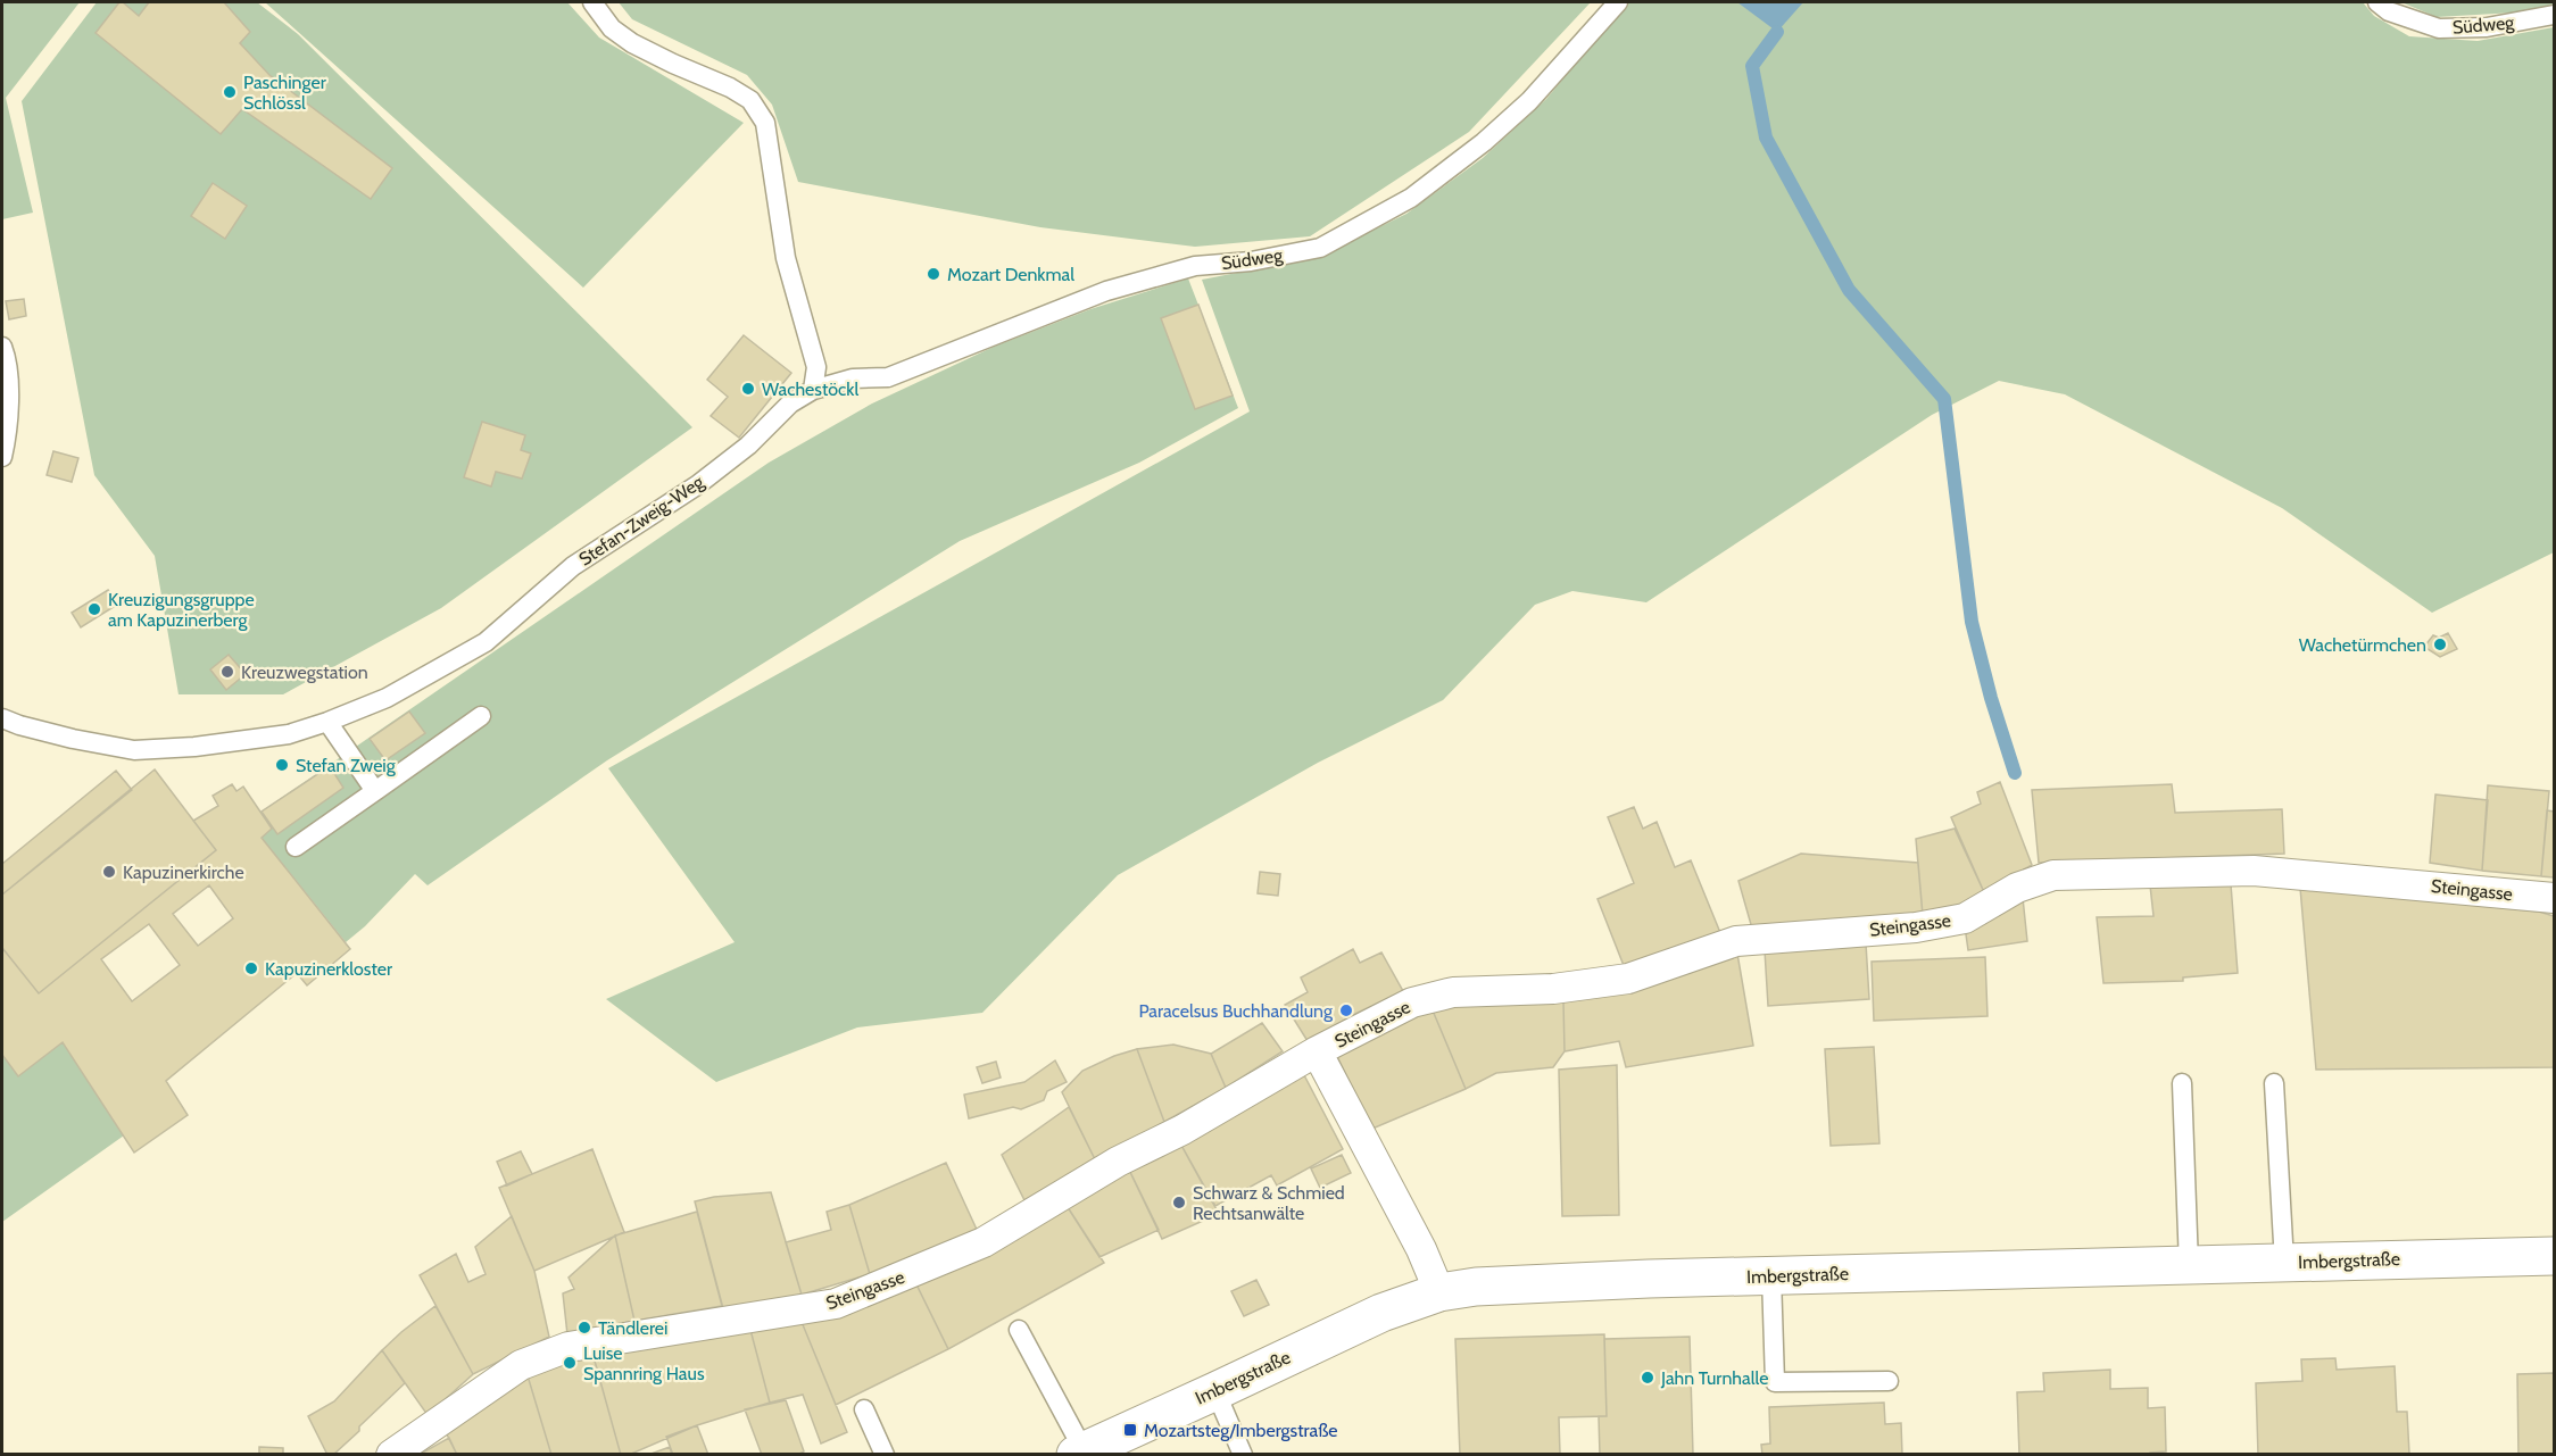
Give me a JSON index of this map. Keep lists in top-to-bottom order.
{
  "streets": {
    "main road": ["Imbergstraße"],
    "street": ["Steingasse"],
    "lane": ["Südweg", "Stefan-Zweig-Weg"]
  },
  "crossings": [
    ["Südweg", "Stefan-Zweig-Weg"],
    ["Steingasse", "Imbergstraße"]
  ],
  "places": {
    "other": [
      "Paschinger Schlössl",
      "Mozart Denkmal",
      "Wachestöckl",
      "Kreuzigungsgruppe am Kapuzinerberg",
      "Wachetürmchen",
      "Kreuzwegstation",
      "Stefan Zweig",
      "Kapuzinerkirche",
      "Kapuzinerkloster",
      "Paracelsus Buchhandlung",
      "Schwarz & Schmied Rechtsanwälte",
      "Tändlerei",
      "Luise Spannring Haus",
      "Jahn Turnhalle"
    ],
    "transit": ["Mozartsteg/Imbergstraße"]
  }
}
